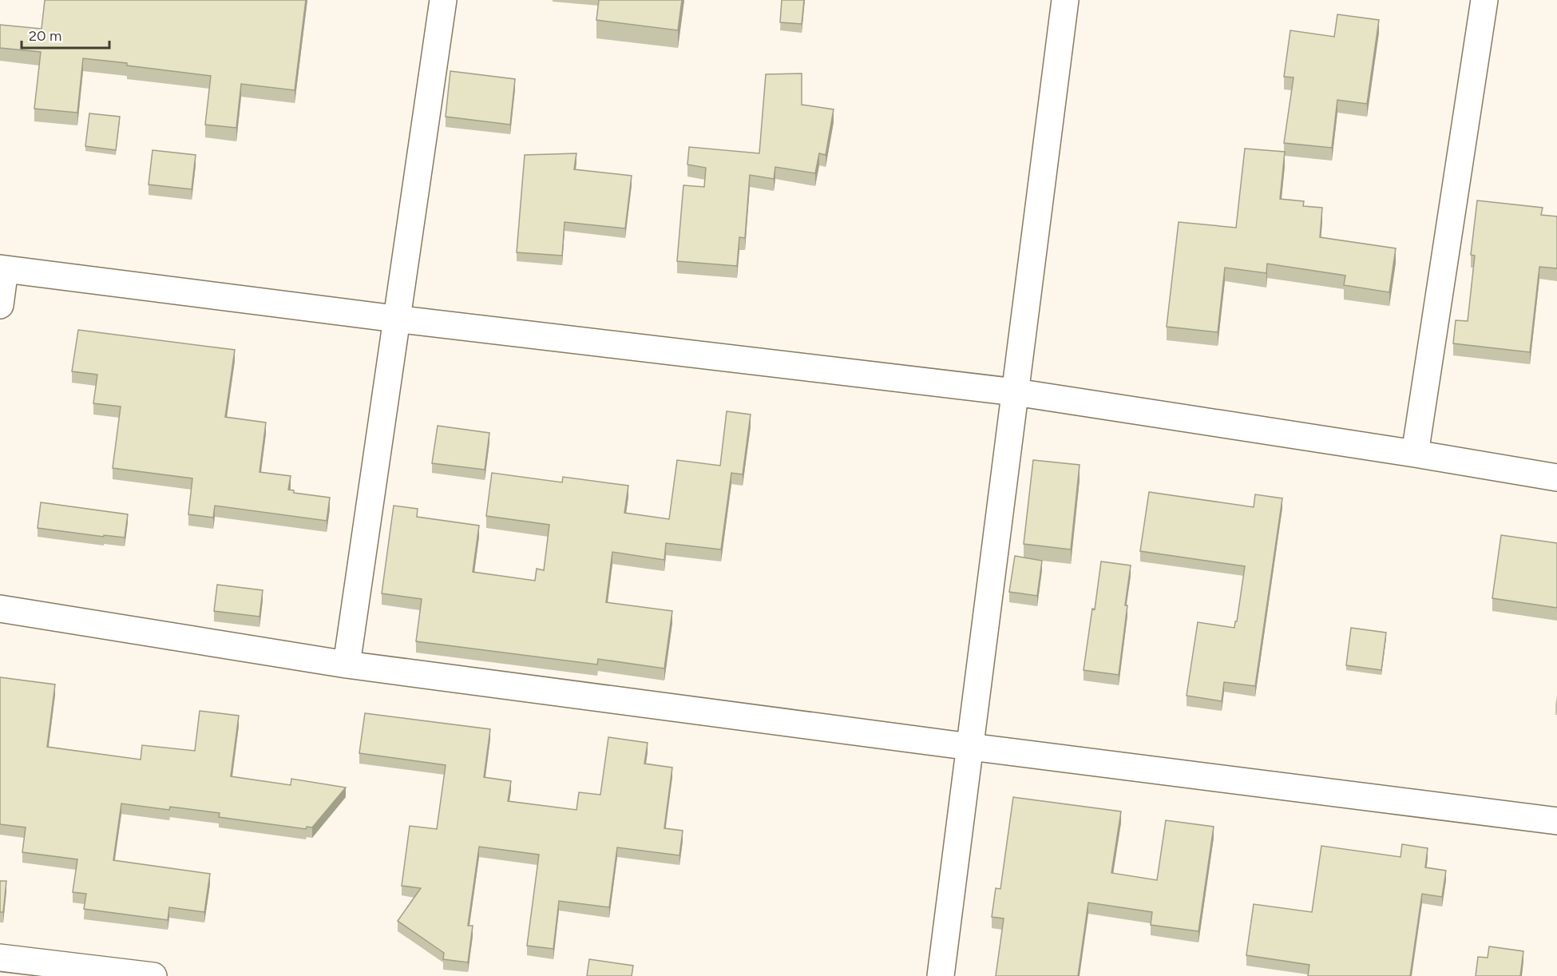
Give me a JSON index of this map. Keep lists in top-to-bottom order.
{
  "scale_bar": "20 m"
}
